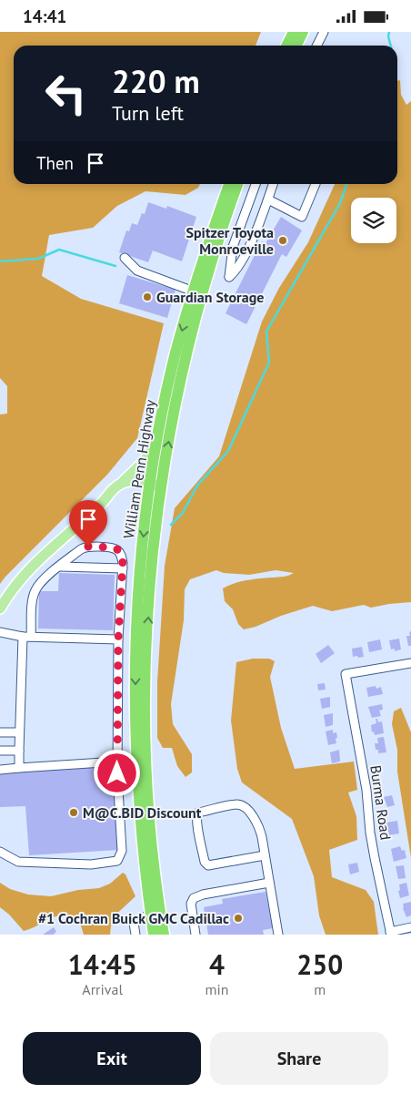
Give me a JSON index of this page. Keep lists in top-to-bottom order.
{
  "streets": {
    "highway": ["William Penn Highway"],
    "street": ["Burma Road"]
  },
  "places": [
    "Spitzer Toyota Monroeville",
    "Guardian Storage",
    "M@C.BID Discount",
    "#1 Cochran Buick GMC Cadillac"
  ],
  "page": {
    "status": "14:41",
    "turn": ["220 m", "Turn left"],
    "then": "Then",
    "eta": [
      "14:45",
      "Arrival",
      "4",
      "min",
      "250",
      "m"
    ],
    "buttons": ["Exit", "Share"]
  }
}
